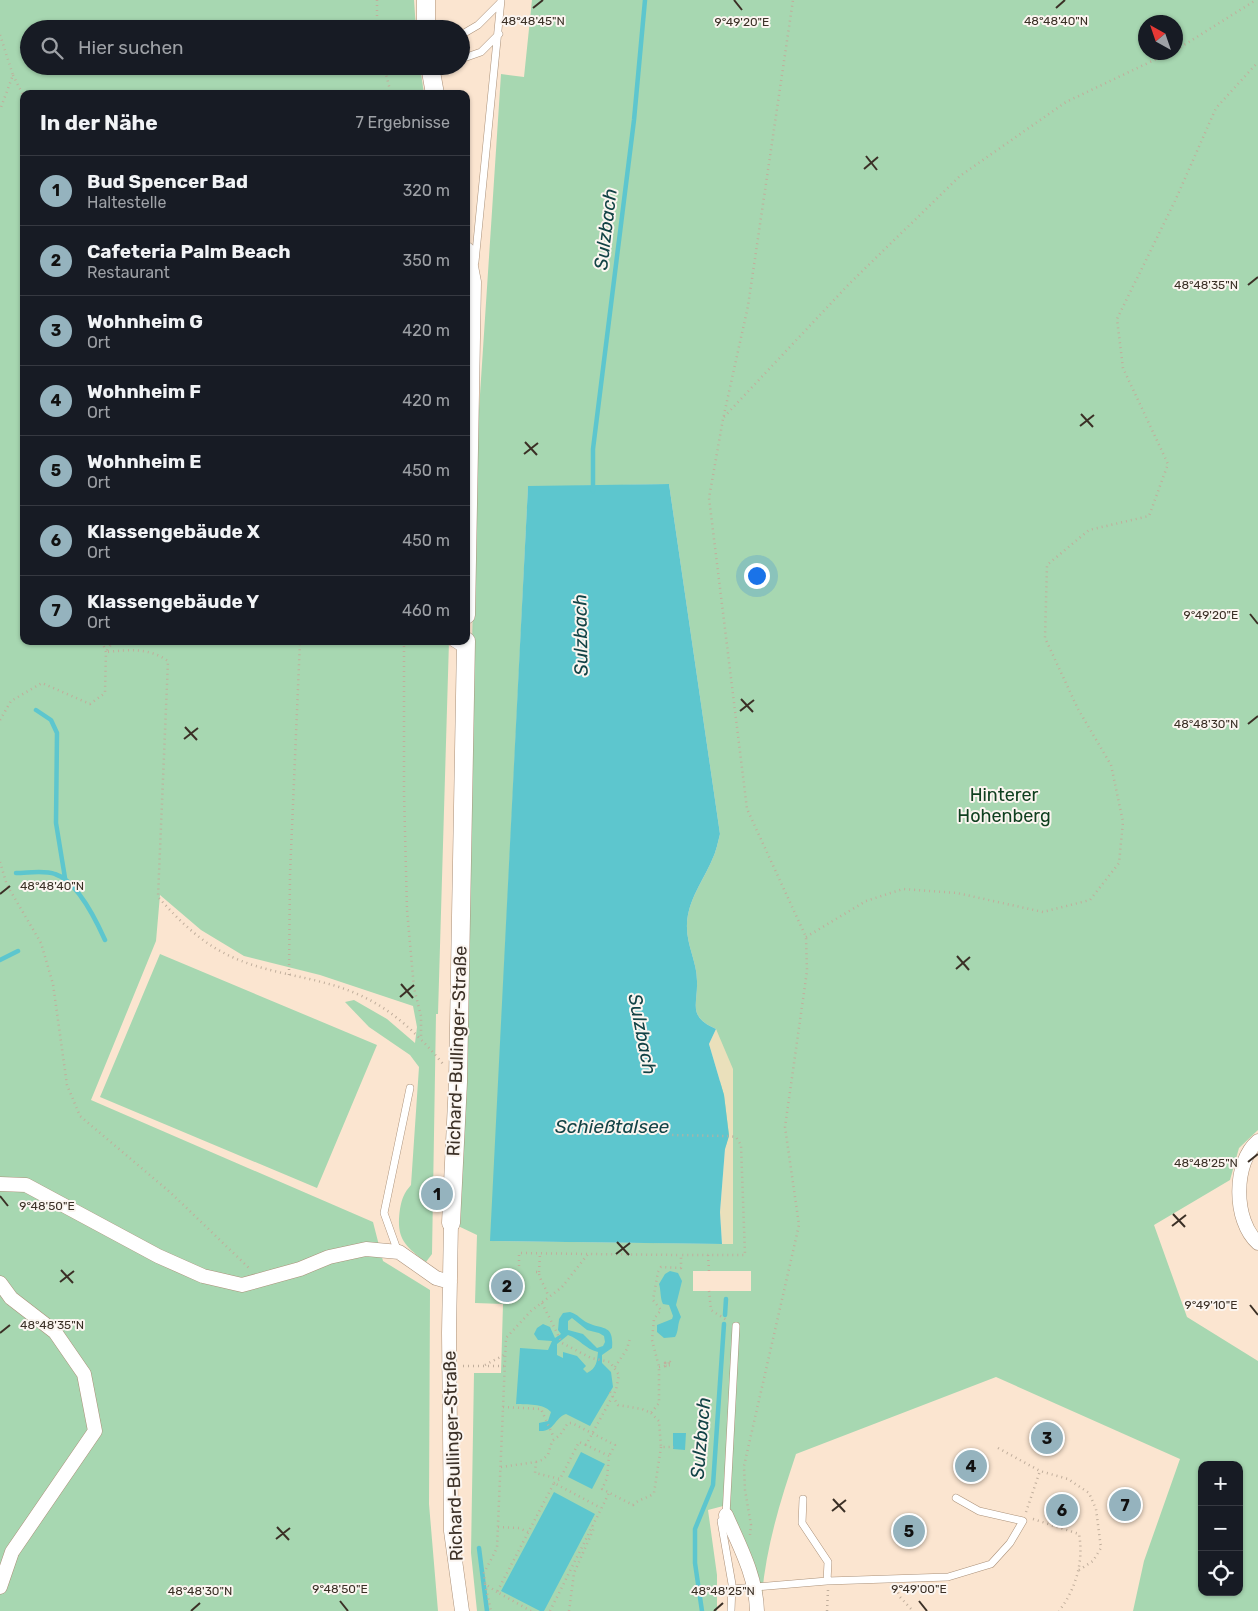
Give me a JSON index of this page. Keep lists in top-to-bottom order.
{
  "streets": {
    "street": ["Richard-Bullinger-Straße"]
  },
  "water": ["Sulzbach", "Schießtalsee"],
  "parks": ["Hinterer Hohenberg"],
  "north": "top left",
  "page": {
    "search": "Hier suchen",
    "heading": ["In der Nähe", "7 Ergebnisse"],
    "list": [
      {
        "mark": "1",
        "name": "Bud Spencer Bad",
        "note": "Haltestelle",
        "value": "320 m"
      },
      {
        "mark": "2",
        "name": "Cafeteria Palm Beach",
        "note": "Restaurant",
        "value": "350 m"
      },
      {
        "mark": "3",
        "name": "Wohnheim G",
        "note": "Ort",
        "value": "420 m"
      },
      {
        "mark": "4",
        "name": "Wohnheim F",
        "note": "Ort",
        "value": "420 m"
      },
      {
        "mark": "5",
        "name": "Wohnheim E",
        "note": "Ort",
        "value": "450 m"
      },
      {
        "mark": "6",
        "name": "Klassengebäude X",
        "note": "Ort",
        "value": "450 m"
      },
      {
        "mark": "7",
        "name": "Klassengebäude Y",
        "note": "Ort",
        "value": "460 m"
      }
    ],
    "pins": [
      "1",
      "2",
      "3",
      "4",
      "7",
      "6",
      "5"
    ],
    "map_buttons": ["+", "−"]
  },
  "coordinates": [
    "48°48'45\"N",
    "48°48'40\"N",
    "9°49'20\"E",
    "48°48'35\"N",
    "48°48'30\"N",
    "48°48'25\"N",
    "9°48'50\"E",
    "9°49'10\"E",
    "9°49'00\"E"
  ]
}
